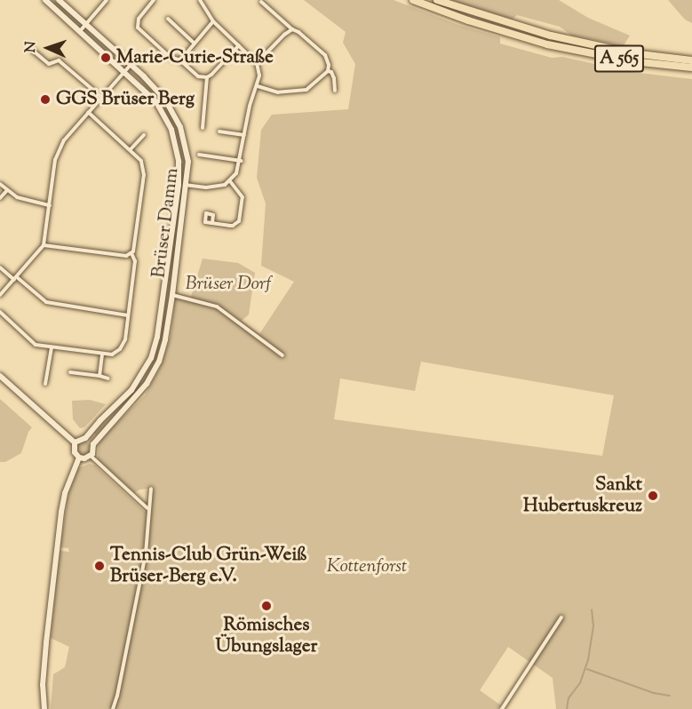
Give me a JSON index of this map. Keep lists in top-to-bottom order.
{
  "streets": {
    "highway": ["A 565"],
    "street": ["Brüser Damm"]
  },
  "parks": ["Brüser Dorf", "Kottenforst"],
  "places": [
    "Marie-Curie-Straße",
    "GGS Brüser Berg",
    "Sankt Hubertuskreuz",
    "Tennis-Club Grün-Weiß Brüser-Berg e.V.",
    "Römisches Übungslager"
  ],
  "north": "left"
}
